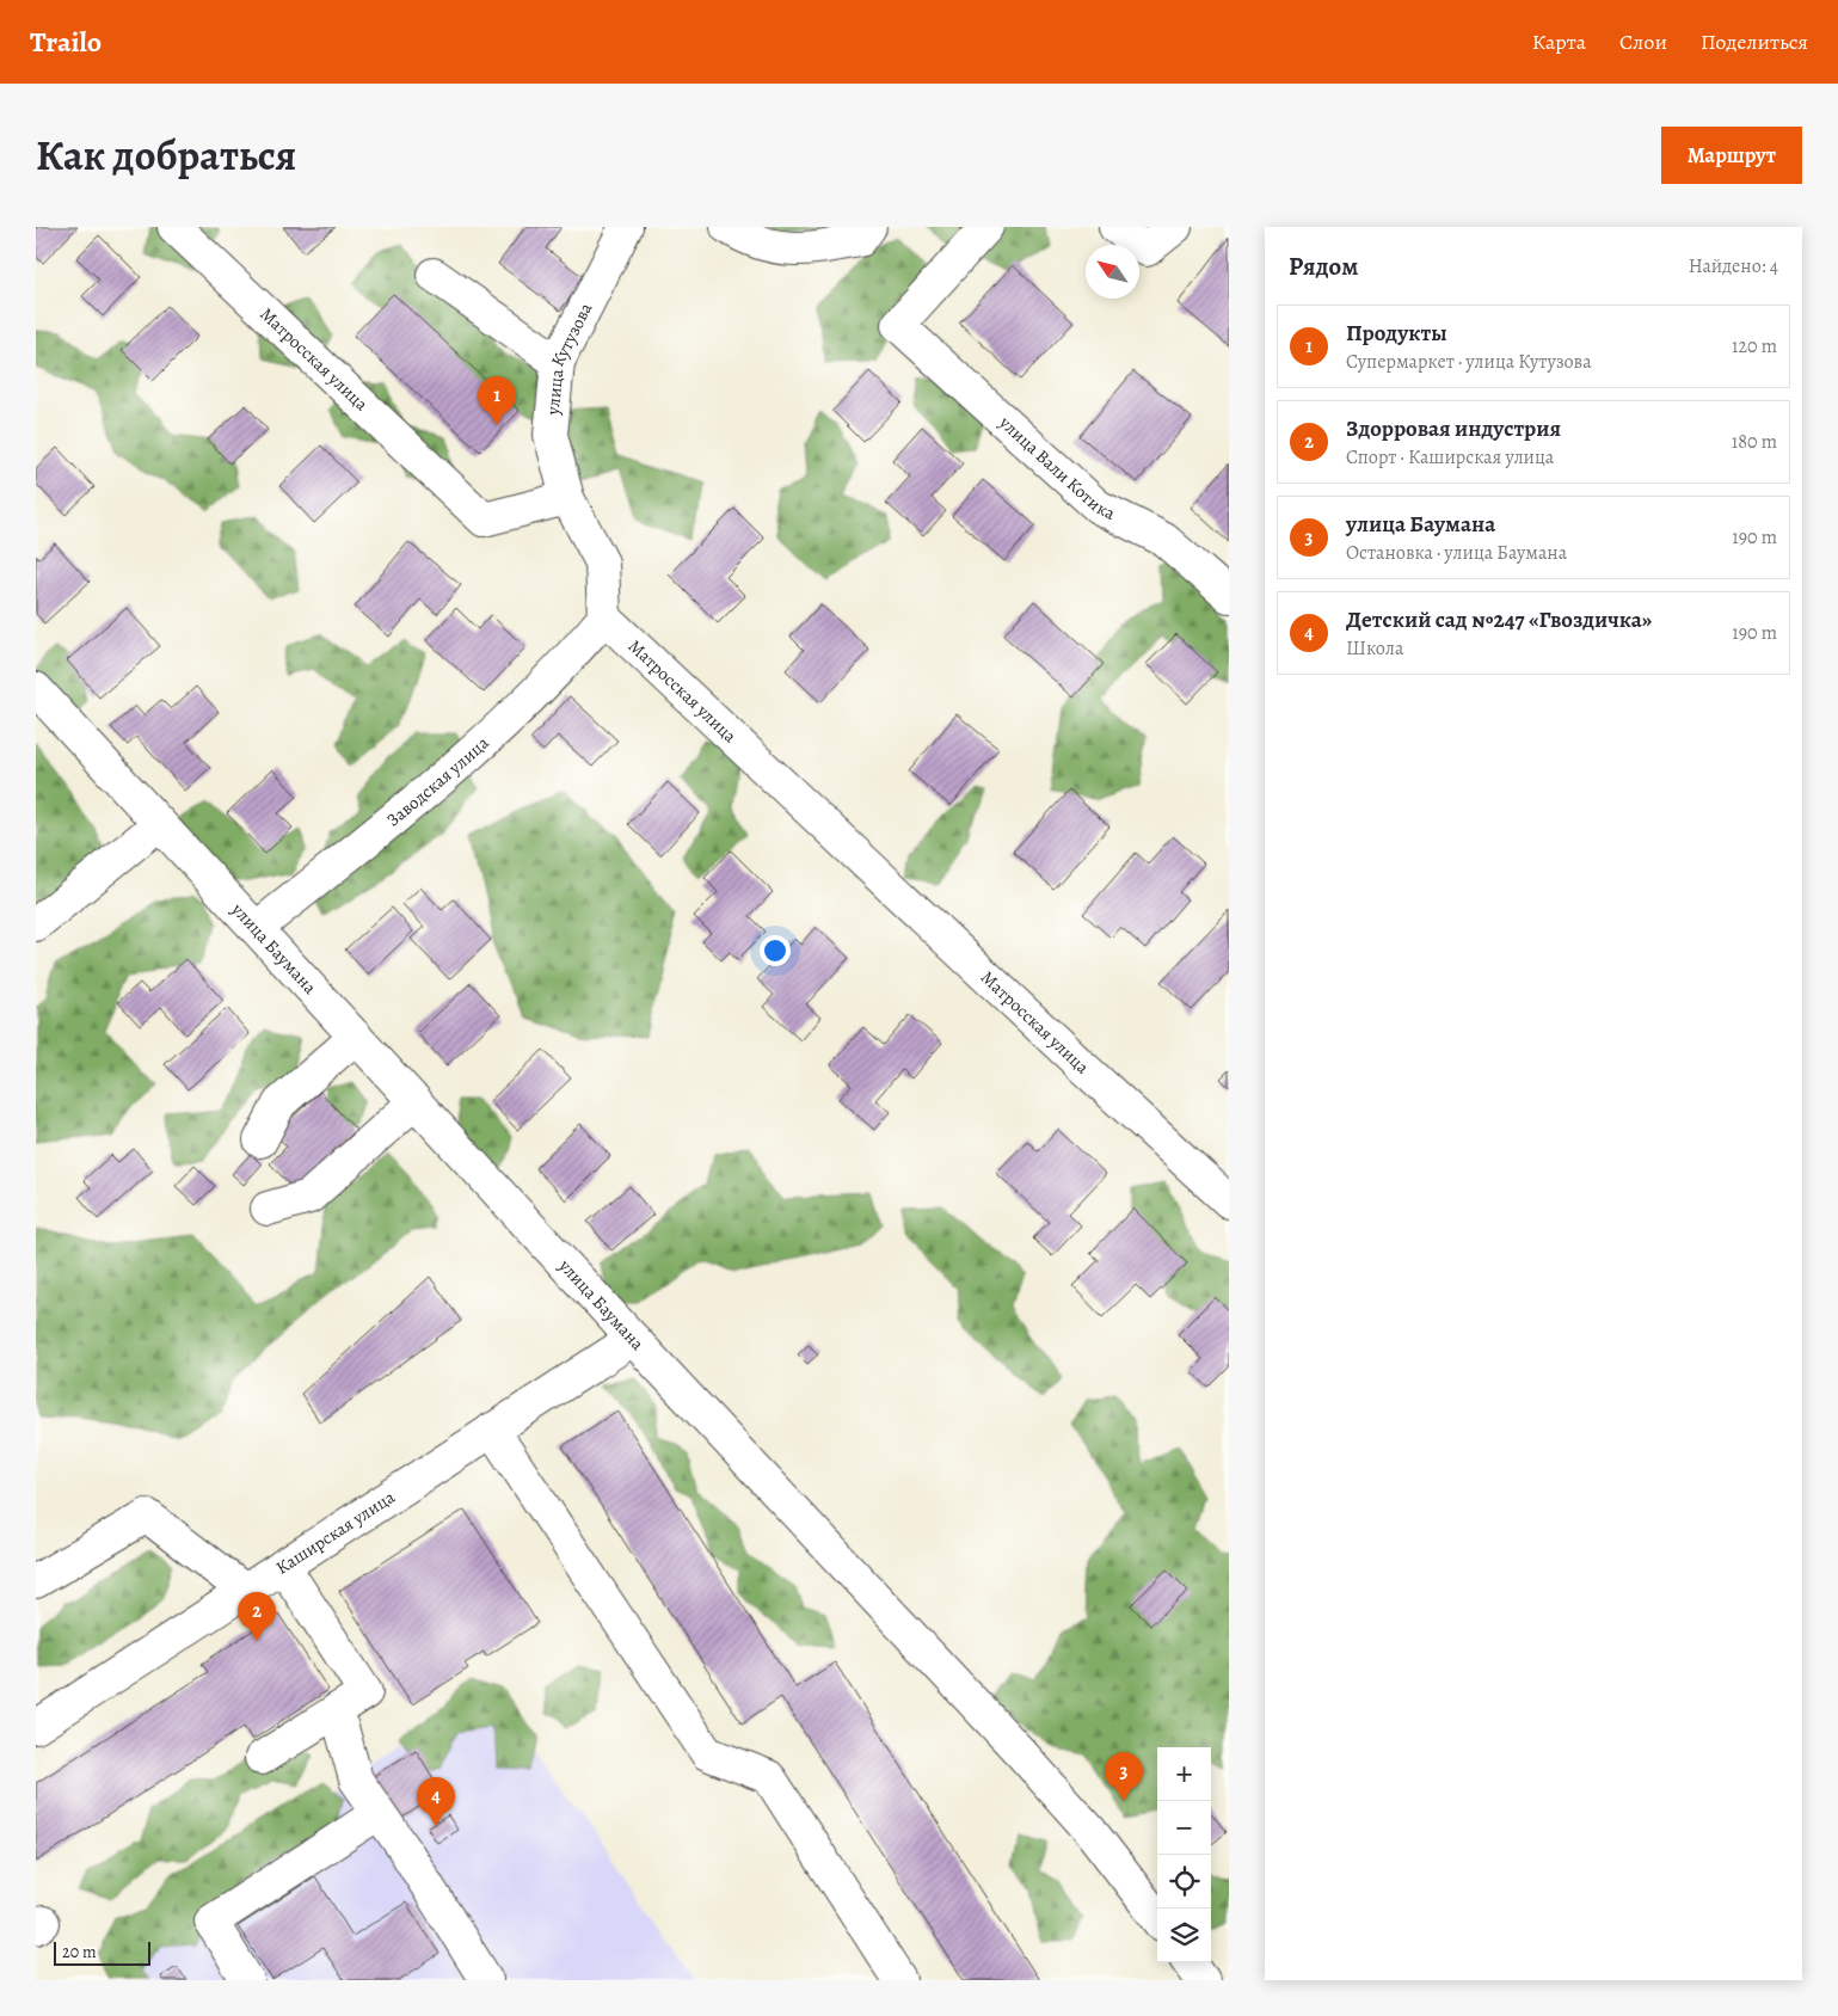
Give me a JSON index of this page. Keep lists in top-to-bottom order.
{
  "streets": {
    "street": [
      "Матросская улица",
      "улица Кутузова",
      "улица Вали Котика",
      "Заводская улица",
      "улица Баумана",
      "Каширская улица"
    ]
  },
  "crossings": [
    ["Матросская улица", "улица Кутузова"],
    ["Матросская улица", "Заводская улица"],
    ["Заводская улица", "улица Баумана"],
    ["улица Баумана", "Каширская улица"]
  ],
  "scale_bar": "20 m",
  "north": "top left",
  "page": {
    "header": "Trailo",
    "nav": ["Карта", "Слои", "Поделиться"],
    "title": "Как добраться",
    "buttons": "Маршрут",
    "heading": ["Рядом", "Найдено: 4"],
    "list": [
      {
        "mark": "1",
        "name": "Продукты",
        "note": "Супермаркет · улица Кутузова",
        "value": "120 m"
      },
      {
        "mark": "2",
        "name": "Здорровая индустрия",
        "note": "Спорт · Каширская улица",
        "value": "180 m"
      },
      {
        "mark": "3",
        "name": "улица Баумана",
        "note": "Остановка · улица Баумана",
        "value": "190 m"
      },
      {
        "mark": "4",
        "name": "Детский сад №247 «Гвоздичка»",
        "note": "Школа",
        "value": "190 m"
      }
    ],
    "pins": [
      "1",
      "2",
      "3",
      "4"
    ],
    "map_buttons": ["+", "−"],
    "scale": "20 m"
  }
}
